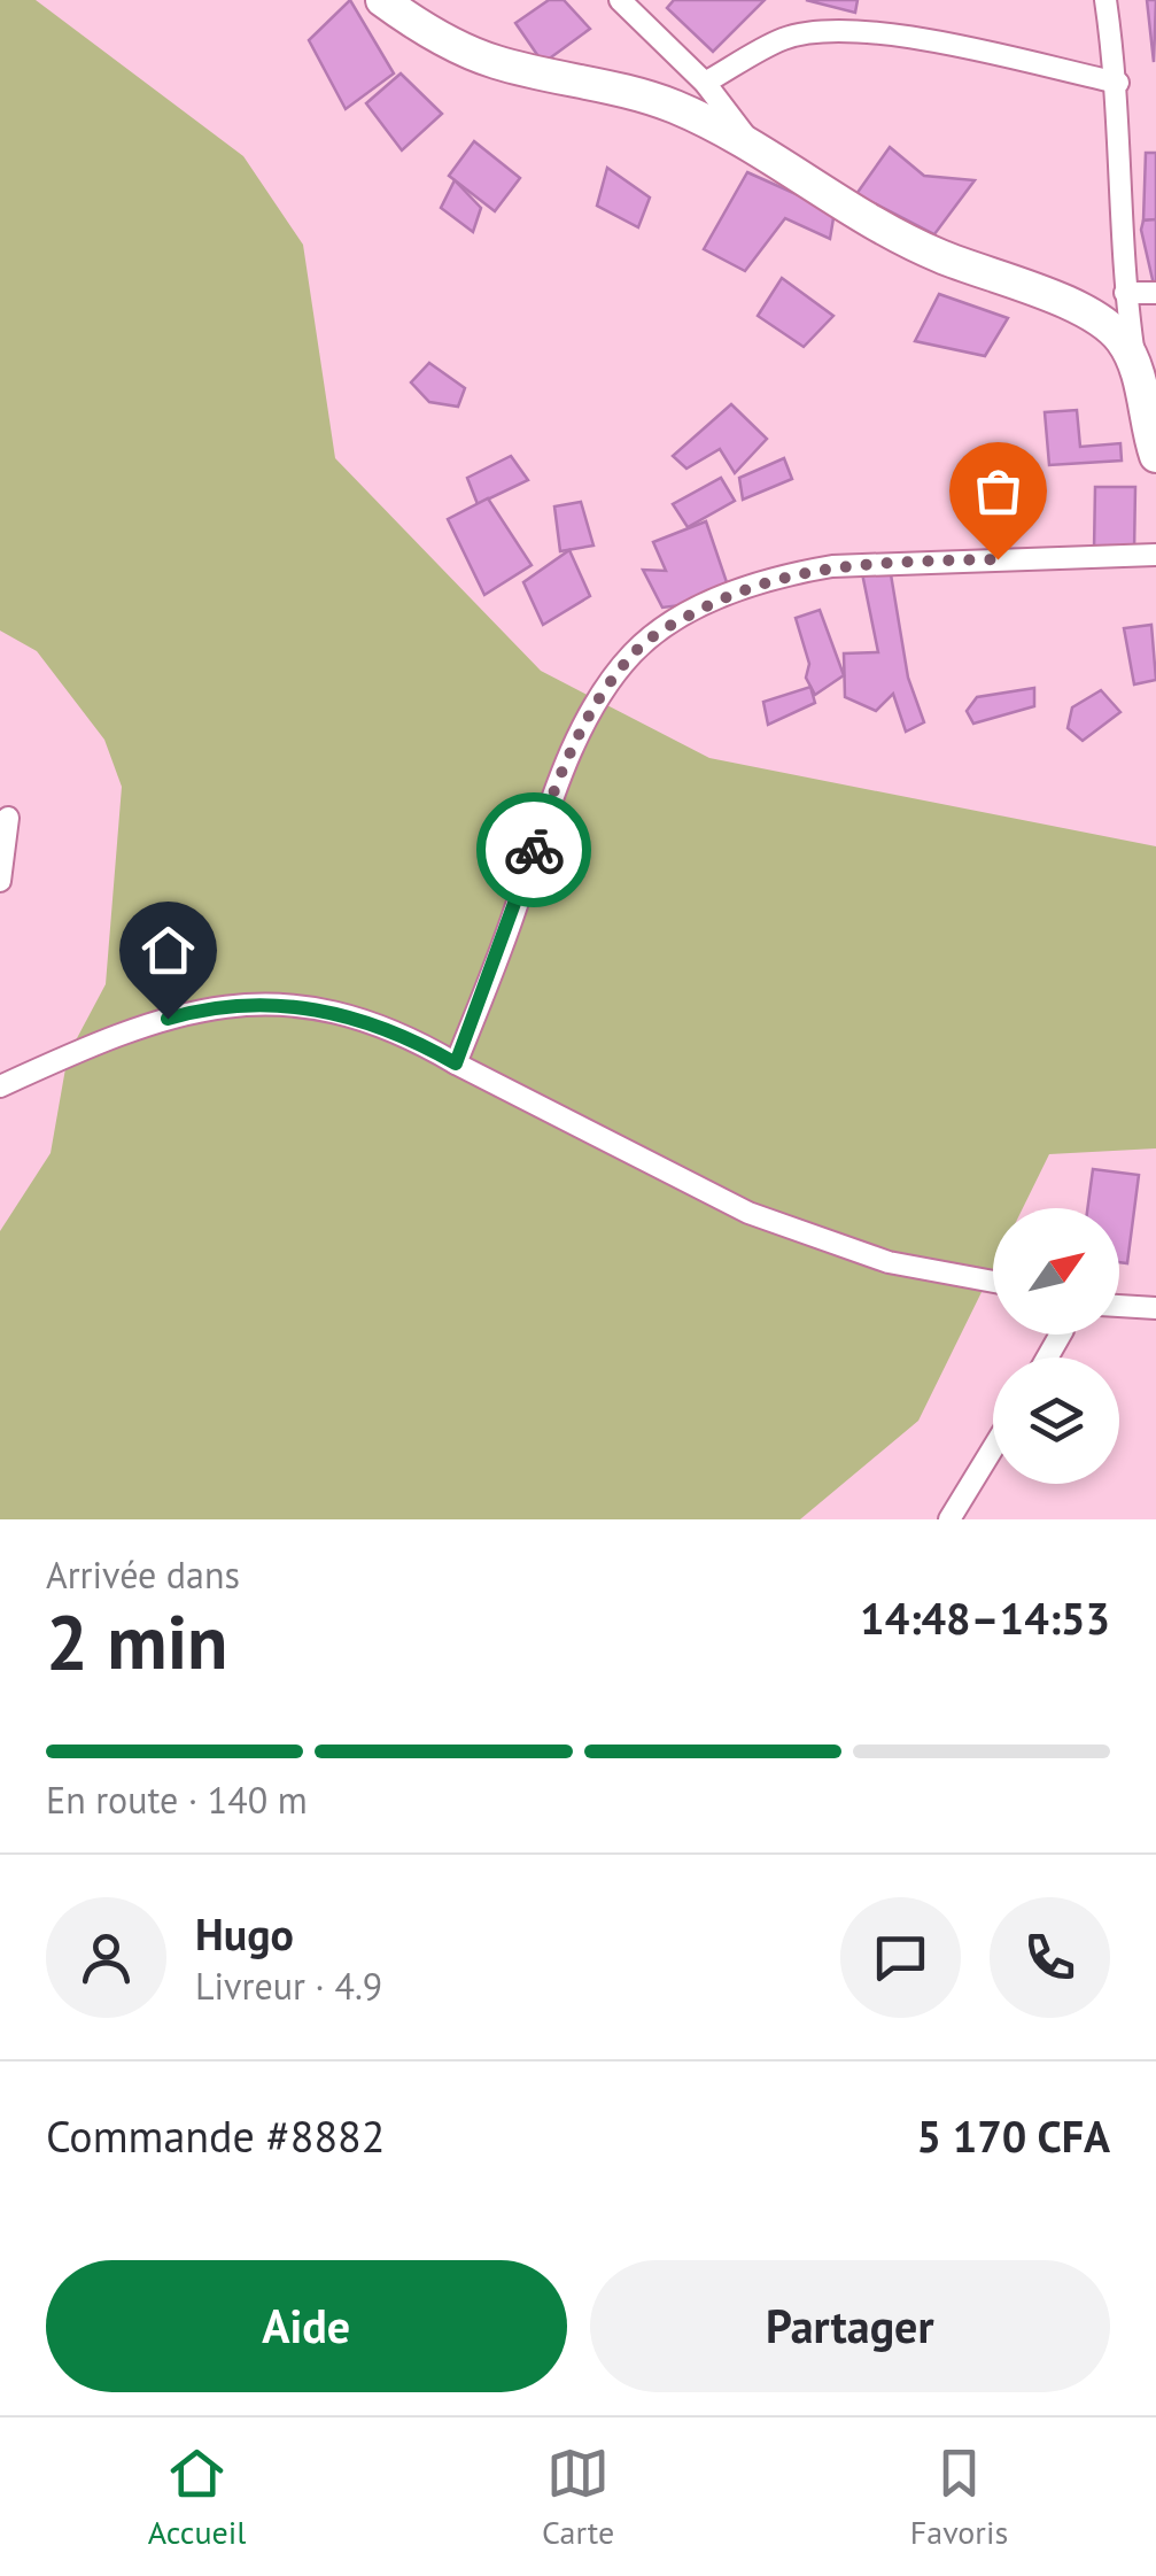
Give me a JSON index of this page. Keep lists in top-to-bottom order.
{
  "north": "top right",
  "page": {
    "heading": ["2 min", "Arrivée dans", "14:48–14:53"],
    "panel": [
      "Hugo",
      "Livreur · 4.9",
      "Commande #8882",
      "5 170 CFA"
    ],
    "bar": "En route · 140 m",
    "buttons": ["Aide", "Partager"],
    "tabs": ["Accueil", "Carte", "Favoris"]
  }
}
